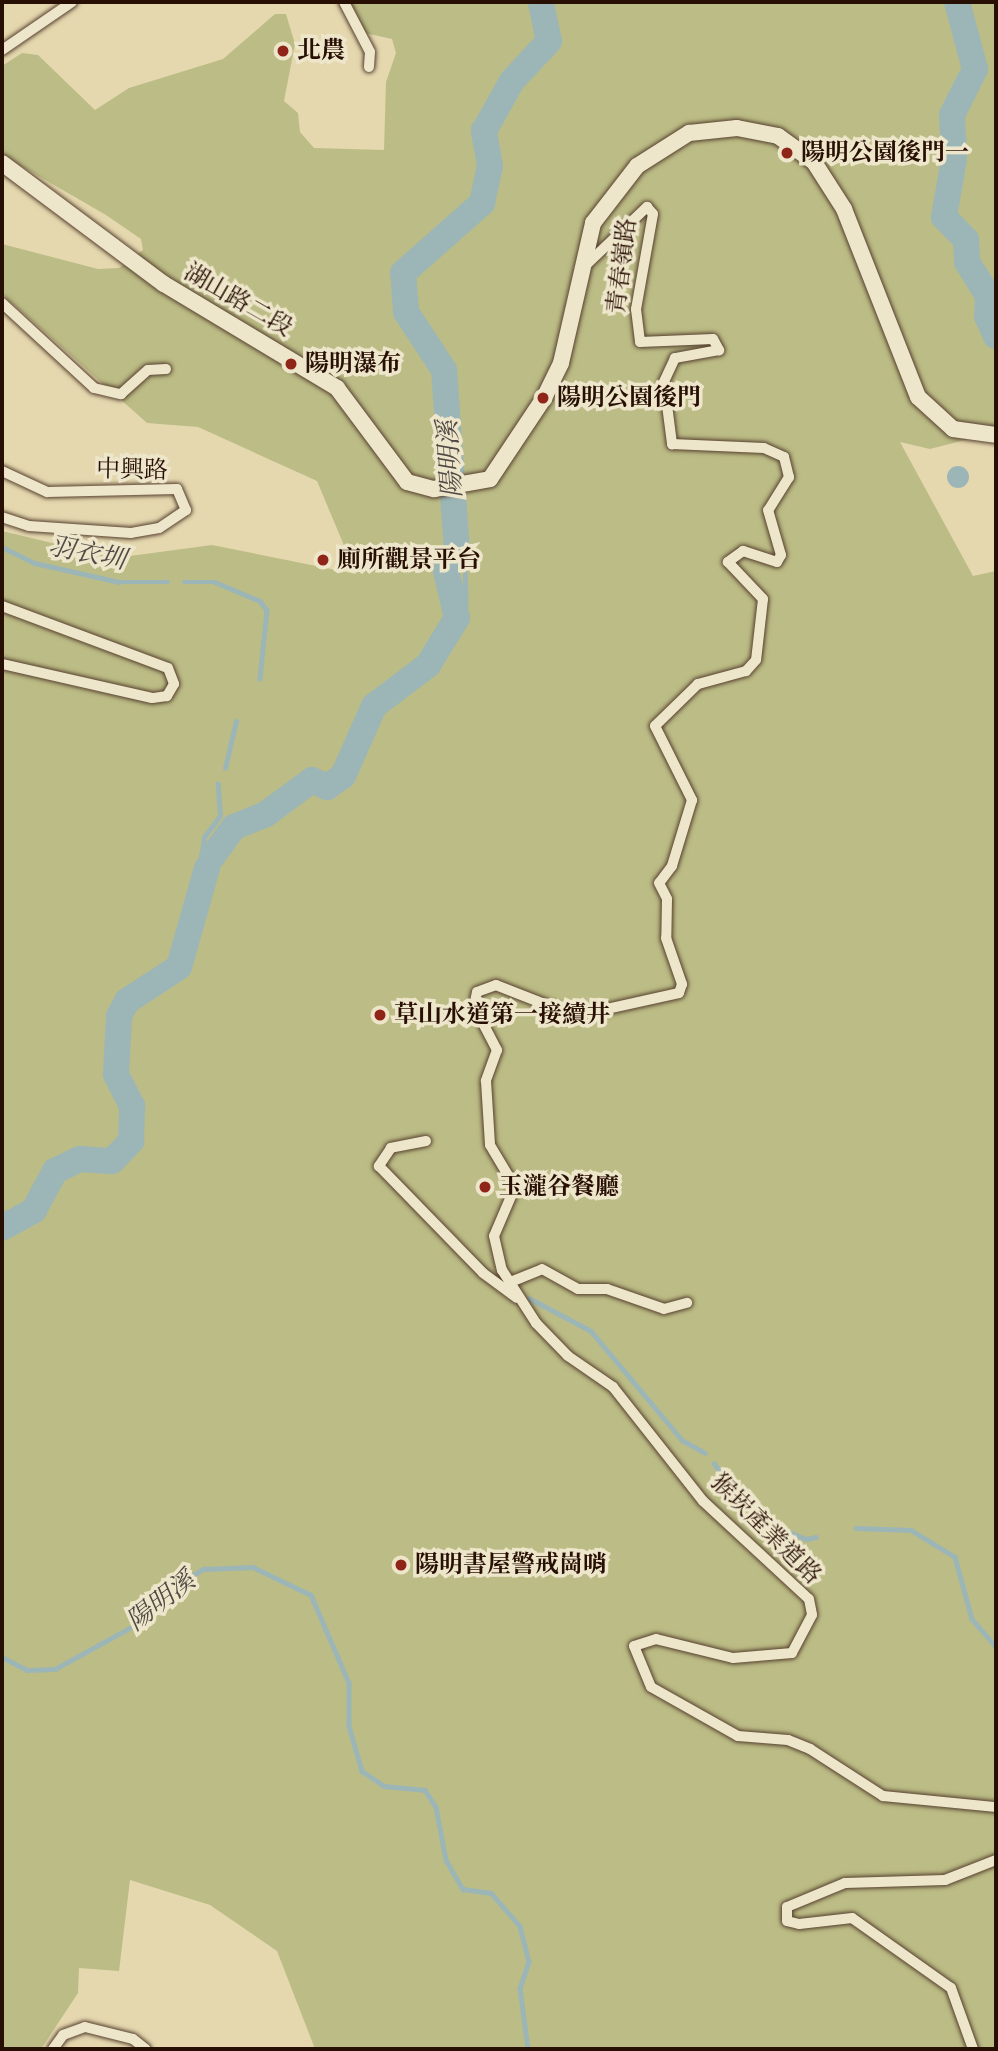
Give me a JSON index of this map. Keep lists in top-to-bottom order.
{
  "streets": {
    "street": [
      "青春嶺路",
      "湖山路二段",
      "中興路",
      "猴崁產業道路"
    ]
  },
  "crossings": [
    ["青春嶺路", "湖山路二段"],
    ["青春嶺路", "猴崁產業道路"]
  ],
  "water": ["陽明溪", "羽衣圳"],
  "places": [
    "北農",
    "陽明公園後門一",
    "陽明瀑布",
    "陽明公園後門",
    "廁所觀景平台",
    "草山水道第一接續井",
    "玉瀧谷餐廳",
    "陽明書屋警戒崗哨"
  ]
}
